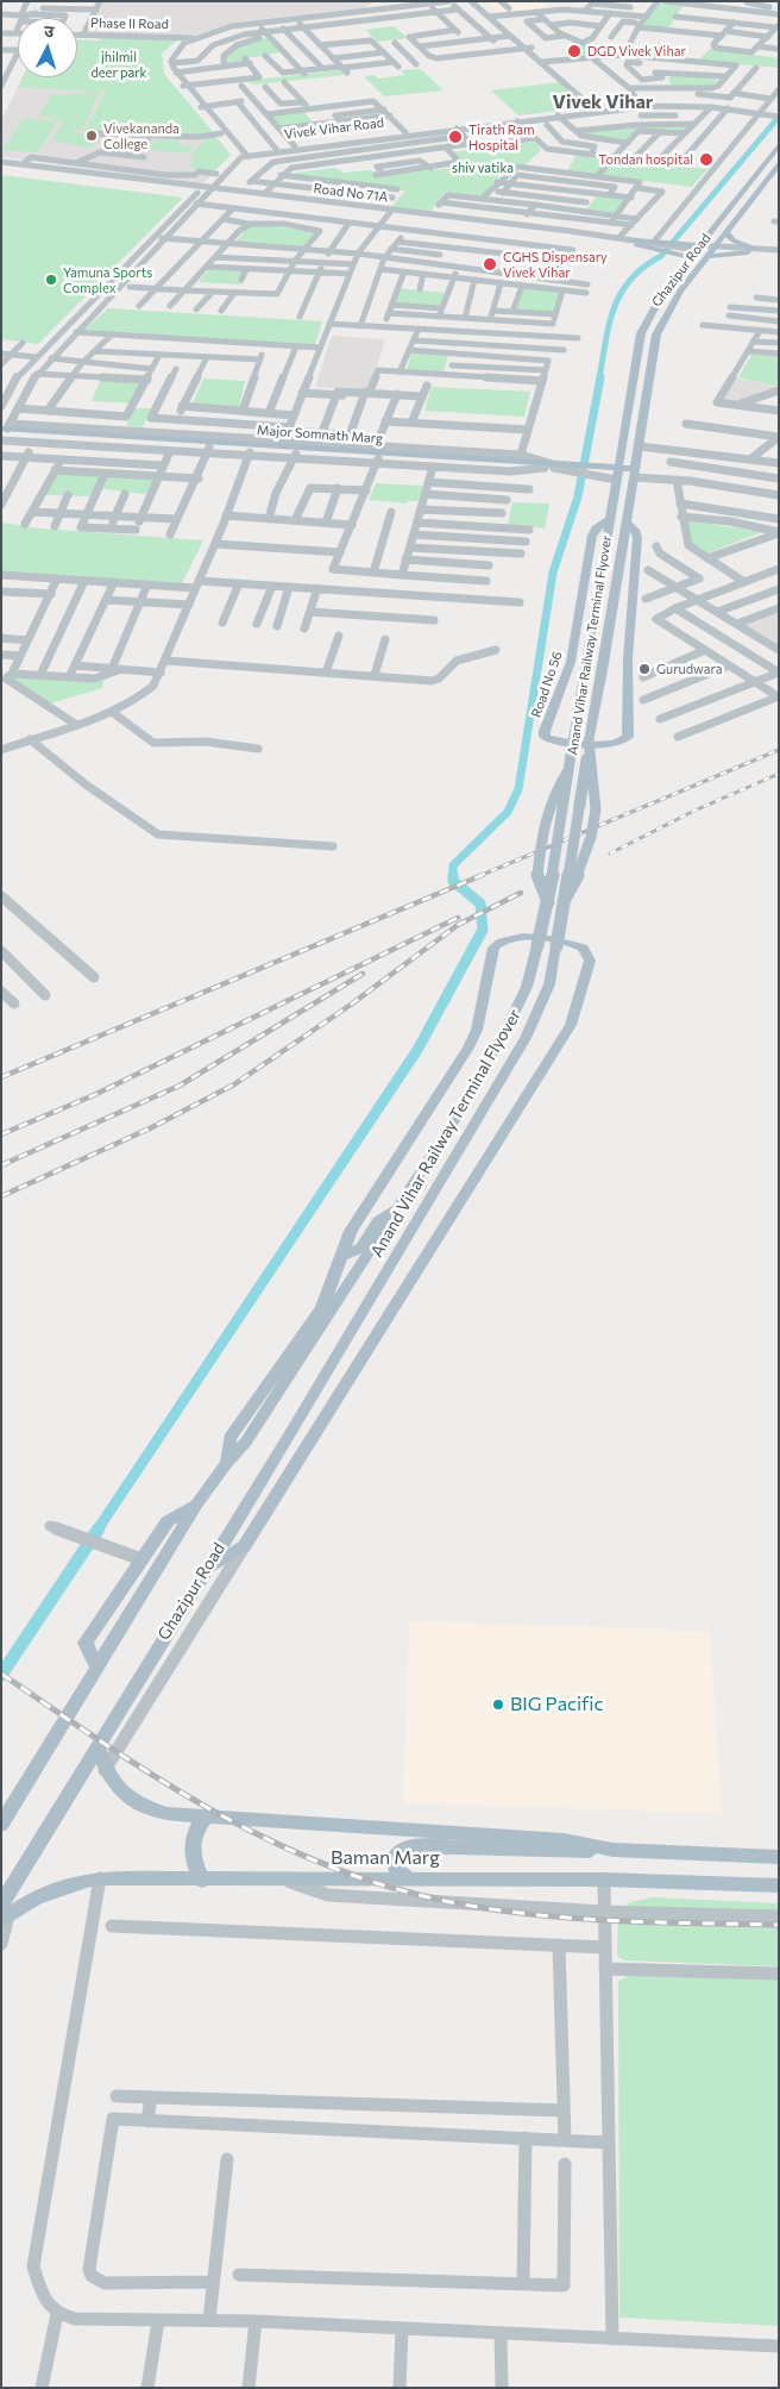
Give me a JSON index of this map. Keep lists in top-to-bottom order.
{
  "streets": {
    "main road": [
      "Ghazipur Road",
      "Major Somnath Marg",
      "Anand Vihar Railway Terminal Flyover",
      "Road No 56",
      "Baman Marg"
    ],
    "street": ["Phase II Road", "Vivek Vihar Road", "Road No 71A"]
  },
  "crossings": [
    ["Ghazipur Road", "Major Somnath Marg"],
    ["Ghazipur Road", "Anand Vihar Railway Terminal Flyover"],
    ["Ghazipur Road", "Road No 56"],
    ["Ghazipur Road", "Baman Marg"],
    ["Anand Vihar Railway Terminal Flyover", "Road No 56"]
  ],
  "districts": ["Vivek Vihar"],
  "parks": ["jhilmil deer park", "shiv vatika"],
  "places": [
    "DGD Vivek Vihar",
    "Vivekananda College",
    "Tirath Ram Hospital",
    "Tondan hospital",
    "CGHS Dispensary Vivek Vihar",
    "Yamuna Sports Complex",
    "Gurudwara",
    "BIG Pacific"
  ],
  "north": "top"
}
